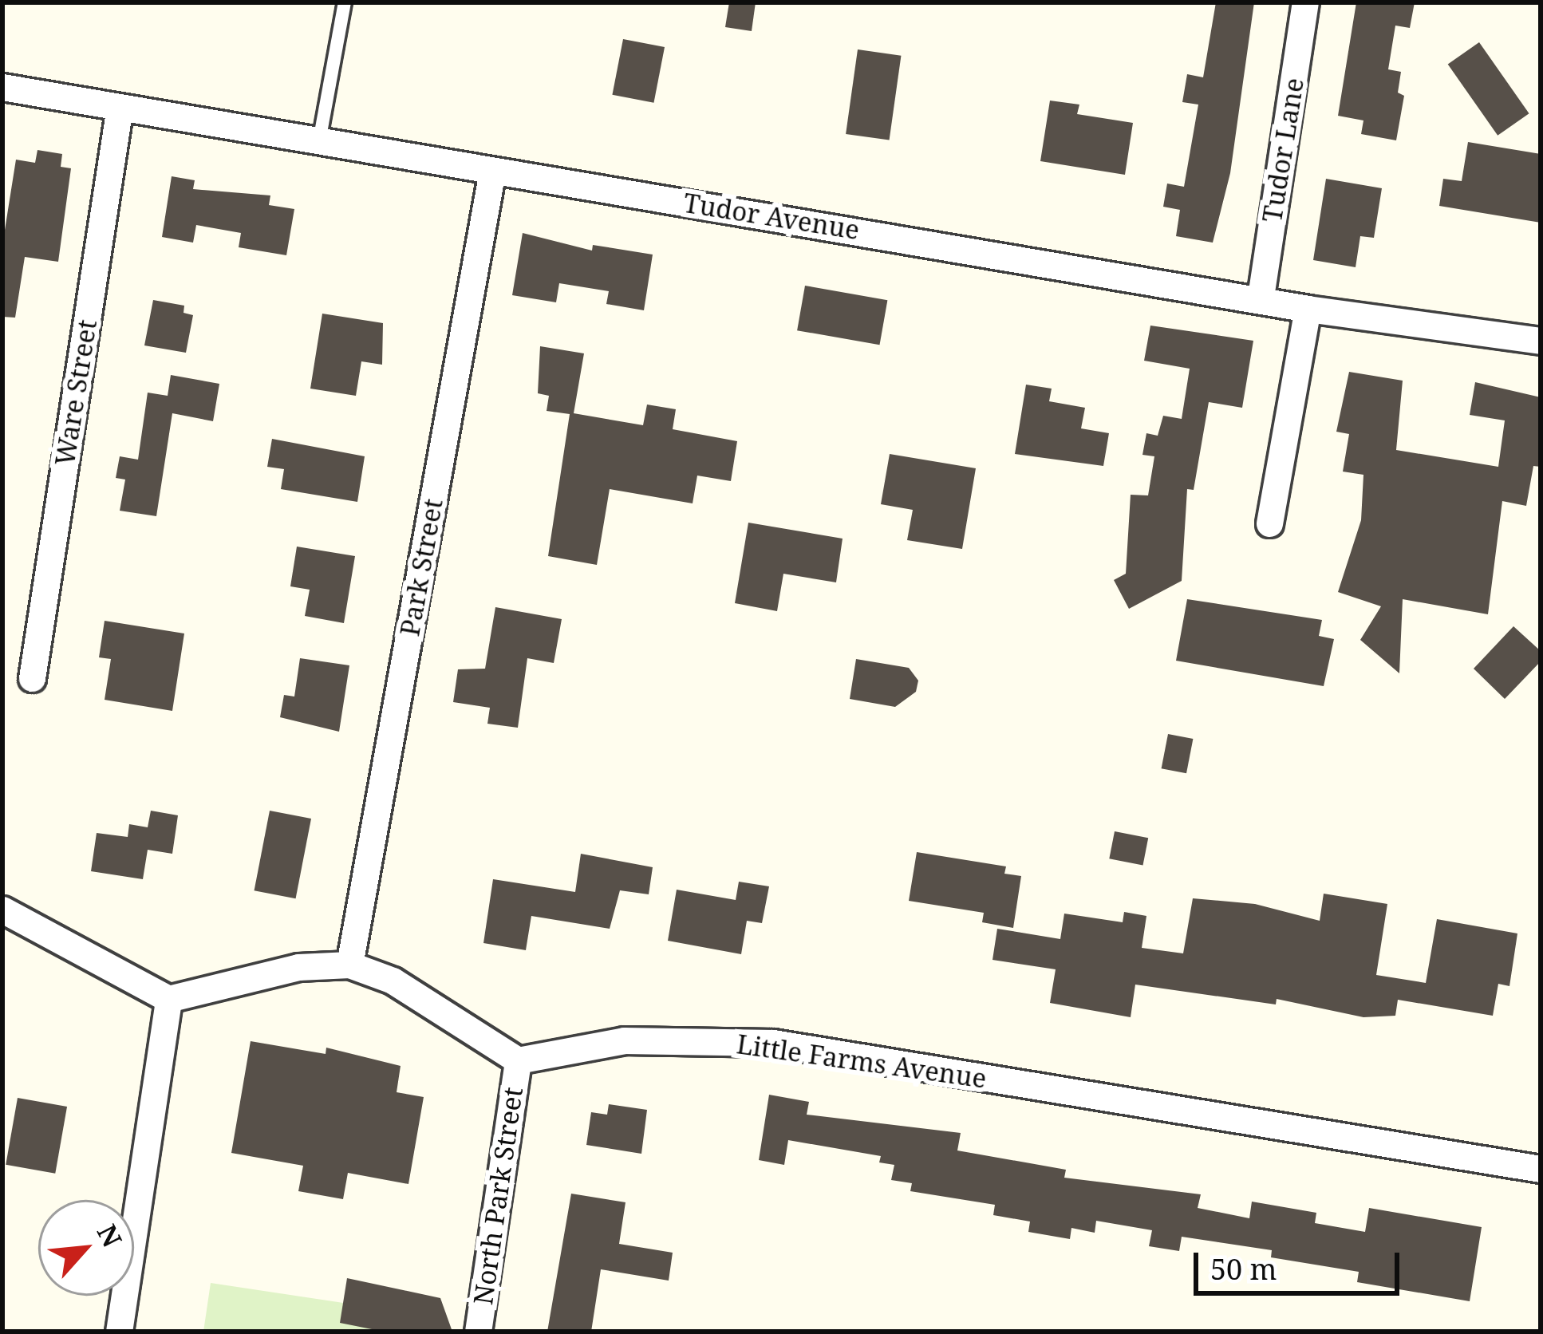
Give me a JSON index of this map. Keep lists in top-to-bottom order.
{
  "streets": {
    "street": [
      "Tudor Lane",
      "Tudor Avenue",
      "Ware Street",
      "Park Street",
      "Little Farms Avenue",
      "North Park Street"
    ]
  },
  "crossings": [
    ["Tudor Lane", "Tudor Avenue"],
    ["Tudor Avenue", "Ware Street"],
    ["Tudor Avenue", "Park Street"],
    ["Little Farms Avenue", "North Park Street"]
  ],
  "scale_bar": "50 m",
  "north": "top right"
}
